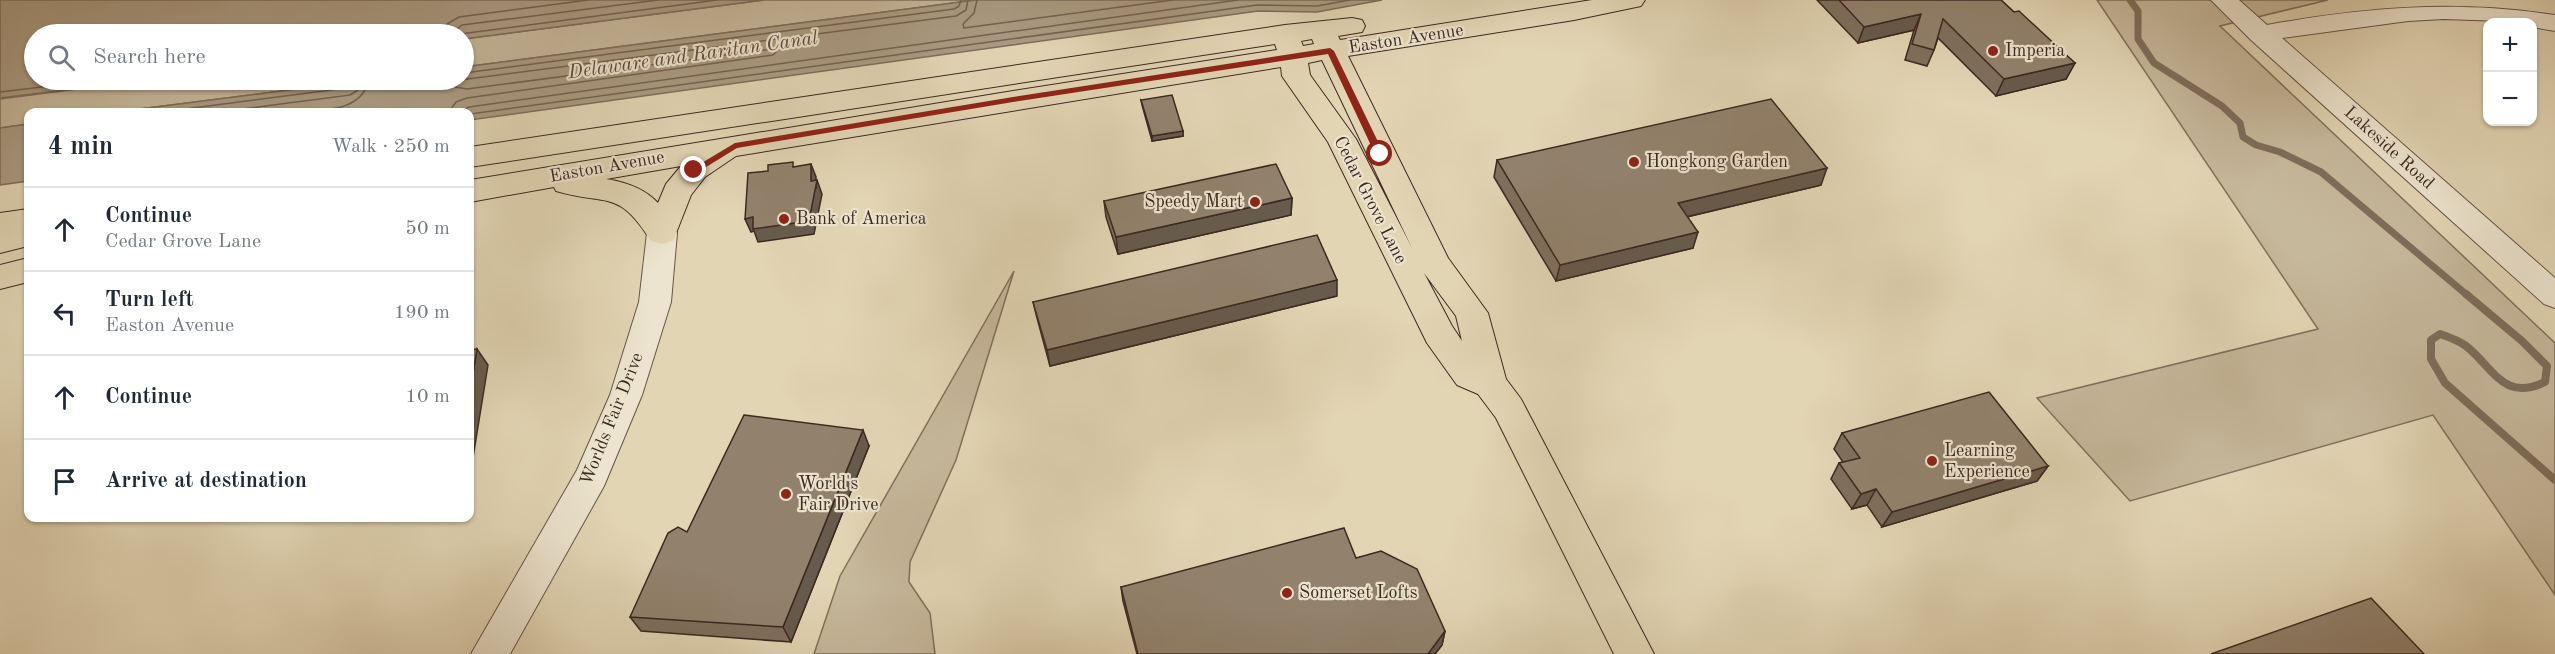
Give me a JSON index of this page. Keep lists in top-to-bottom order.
{
  "streets": {
    "main road": ["Easton Avenue", "Cedar Grove Lane"],
    "street": ["Lakeside Road", "Worlds Fair Drive"]
  },
  "crossings": [
    ["Easton Avenue", "Cedar Grove Lane"]
  ],
  "water": ["Delaware and Raritan Canal"],
  "places": [
    "Imperia",
    "Hongkong Garden",
    "Speedy Mart",
    "Bank of America",
    "Learning Experience",
    "World's Fair Drive",
    "Somerset Lofts"
  ],
  "page": {
    "map_buttons": ["+", "−"],
    "search": "Search here",
    "heading": ["4 min", "Walk · 250 m"],
    "list": [
      ["Continue", "Cedar Grove Lane", "50 m"],
      ["Turn left", "Easton Avenue", "190 m"],
      ["Continue", "10 m"],
      "Arrive at destination"
    ]
  }
}
